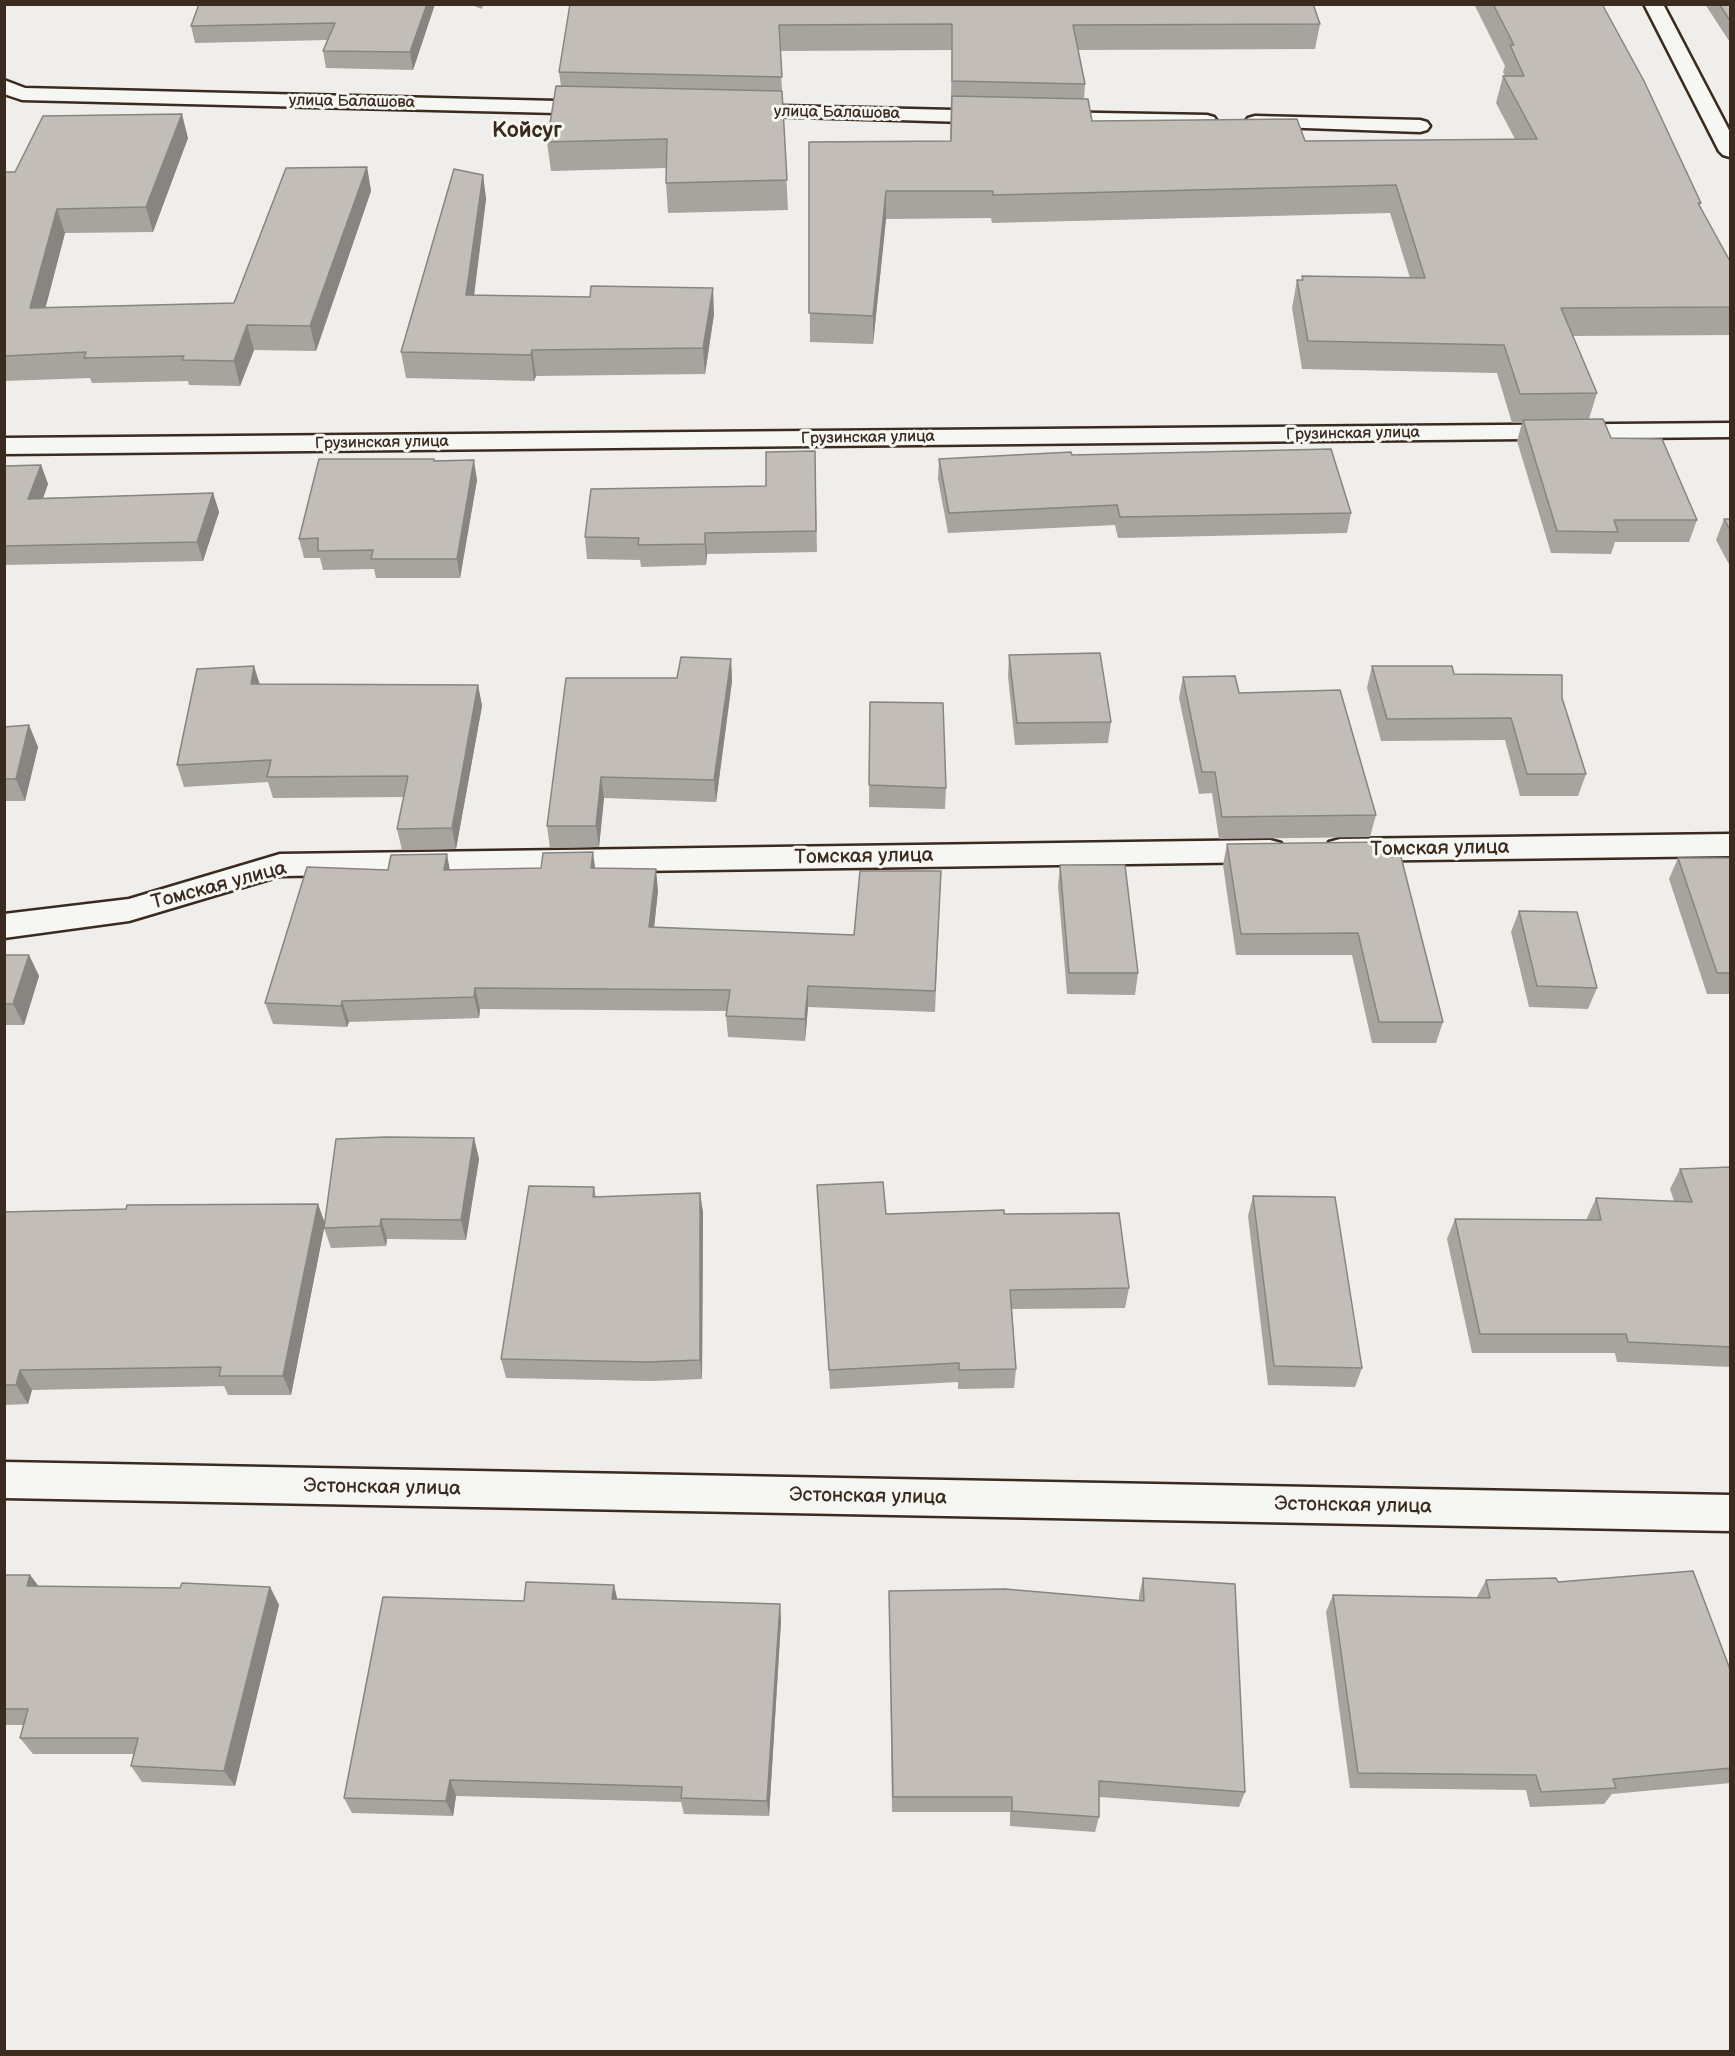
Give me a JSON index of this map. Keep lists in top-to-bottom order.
{
  "streets": {
    "street": [
      "улица Балашова",
      "Грузинская улица",
      "Томская улица",
      "Эстонская улица"
    ]
  },
  "districts": ["Койсуг"]
}
